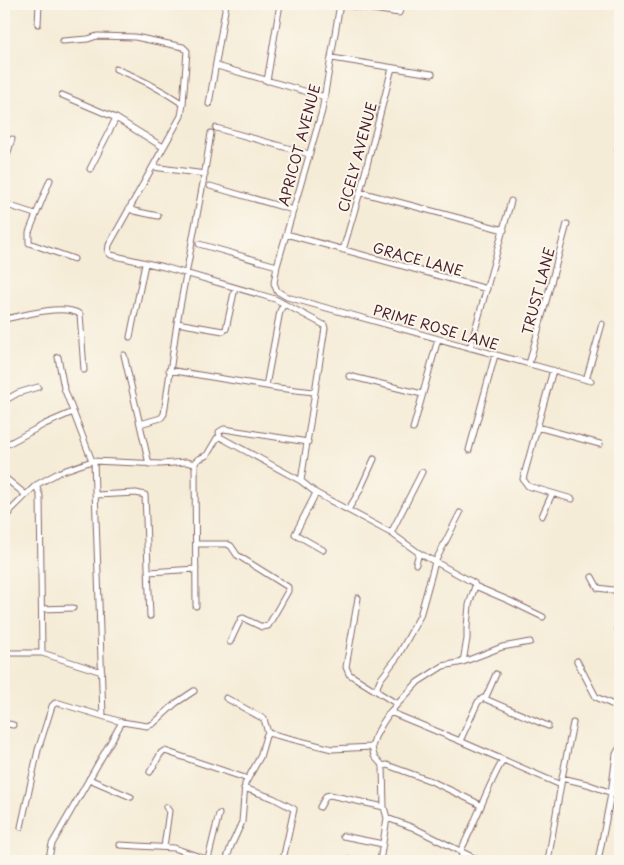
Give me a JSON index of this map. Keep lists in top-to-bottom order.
{
  "streets": {
    "street": [
      "APRICOT AVENUE",
      "CICELY AVENUE",
      "GRACE LANE",
      "TRUST LANE",
      "PRIME ROSE LANE"
    ]
  },
  "crossings": [
    ["APRICOT AVENUE", "GRACE LANE"],
    ["APRICOT AVENUE", "PRIME ROSE LANE"],
    ["CICELY AVENUE", "GRACE LANE"],
    ["TRUST LANE", "PRIME ROSE LANE"]
  ]
}
